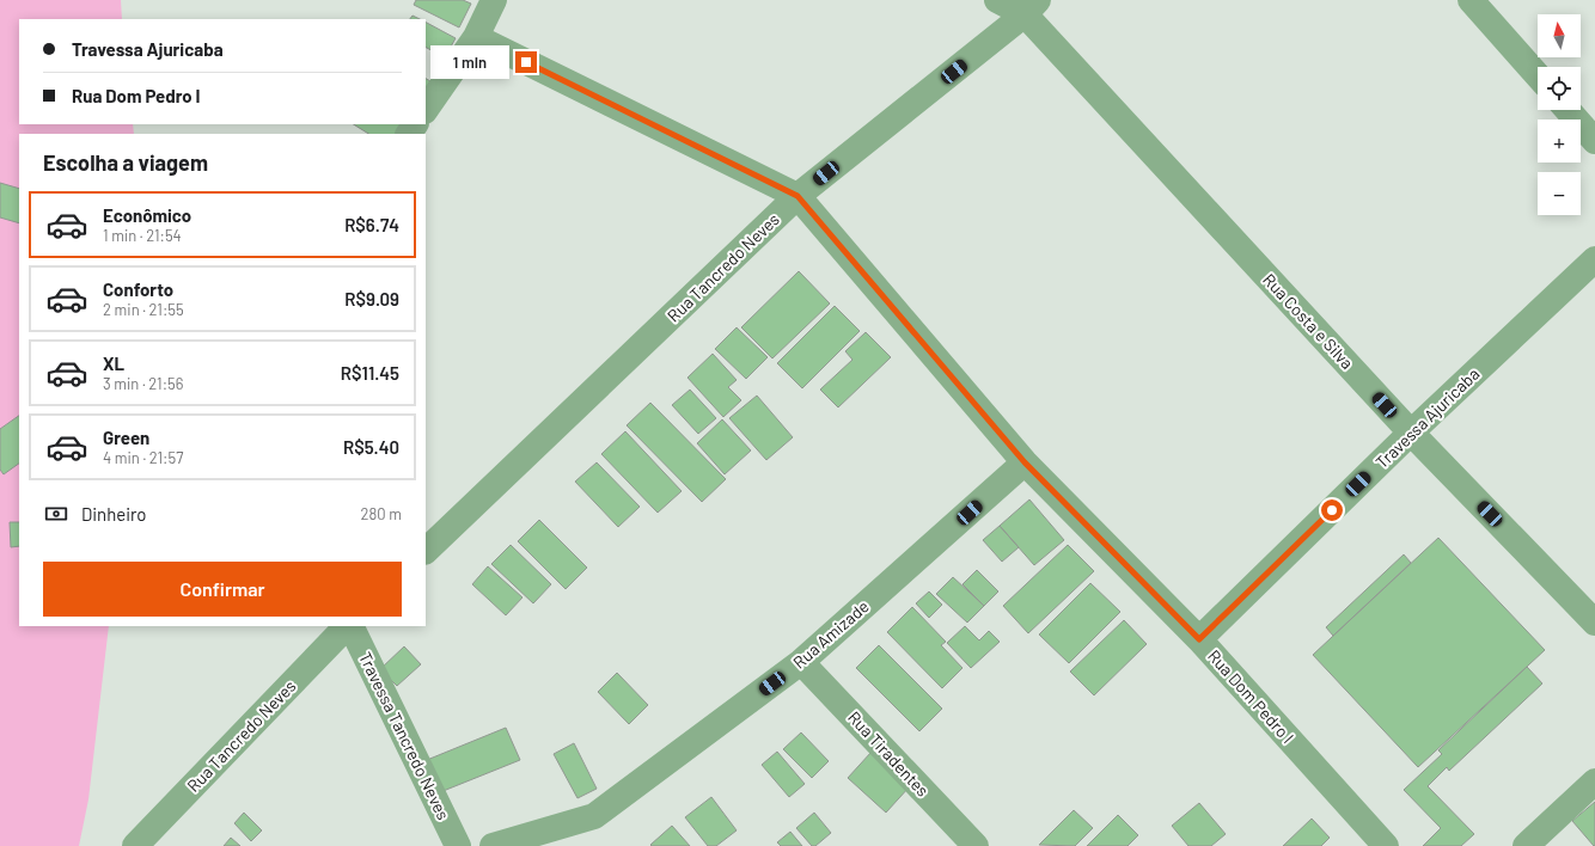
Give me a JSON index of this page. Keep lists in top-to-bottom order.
{
  "streets": {
    "street": [
      "Rua Tancredo Neves",
      "Rua Costa e Silva",
      "Travessa Ajuricaba",
      "Rua Amizade",
      "Rua Dom Pedro I",
      "Travessa Tancredo Neves",
      "Rua Tiradentes"
    ]
  },
  "crossings": [
    ["Rua Tancredo Neves", "Rua Costa e Silva"],
    ["Rua Tancredo Neves", "Rua Dom Pedro I"],
    ["Rua Costa e Silva", "Travessa Ajuricaba"],
    ["Travessa Ajuricaba", "Rua Dom Pedro I"],
    ["Rua Amizade", "Rua Dom Pedro I"],
    ["Rua Amizade", "Rua Tiradentes"]
  ],
  "north": "top",
  "page": {
    "map_buttons": ["+", "−"],
    "banner": ["Travessa Ajuricaba", "Rua Dom Pedro I"],
    "bubble": "1 min",
    "heading": "Escolha a viagem",
    "list": [
      {
        "name": "Econômico",
        "note": "1 min · 21:54",
        "value": "R$6.74"
      },
      {
        "name": "Conforto",
        "note": "2 min · 21:55",
        "value": "R$9.09"
      },
      {
        "name": "XL",
        "note": "3 min · 21:56",
        "value": "R$11.45"
      },
      {
        "name": "Green",
        "note": "4 min · 21:57",
        "value": "R$5.40"
      }
    ],
    "pay": ["Dinheiro", "280 m"],
    "buttons": "Confirmar"
  }
}
